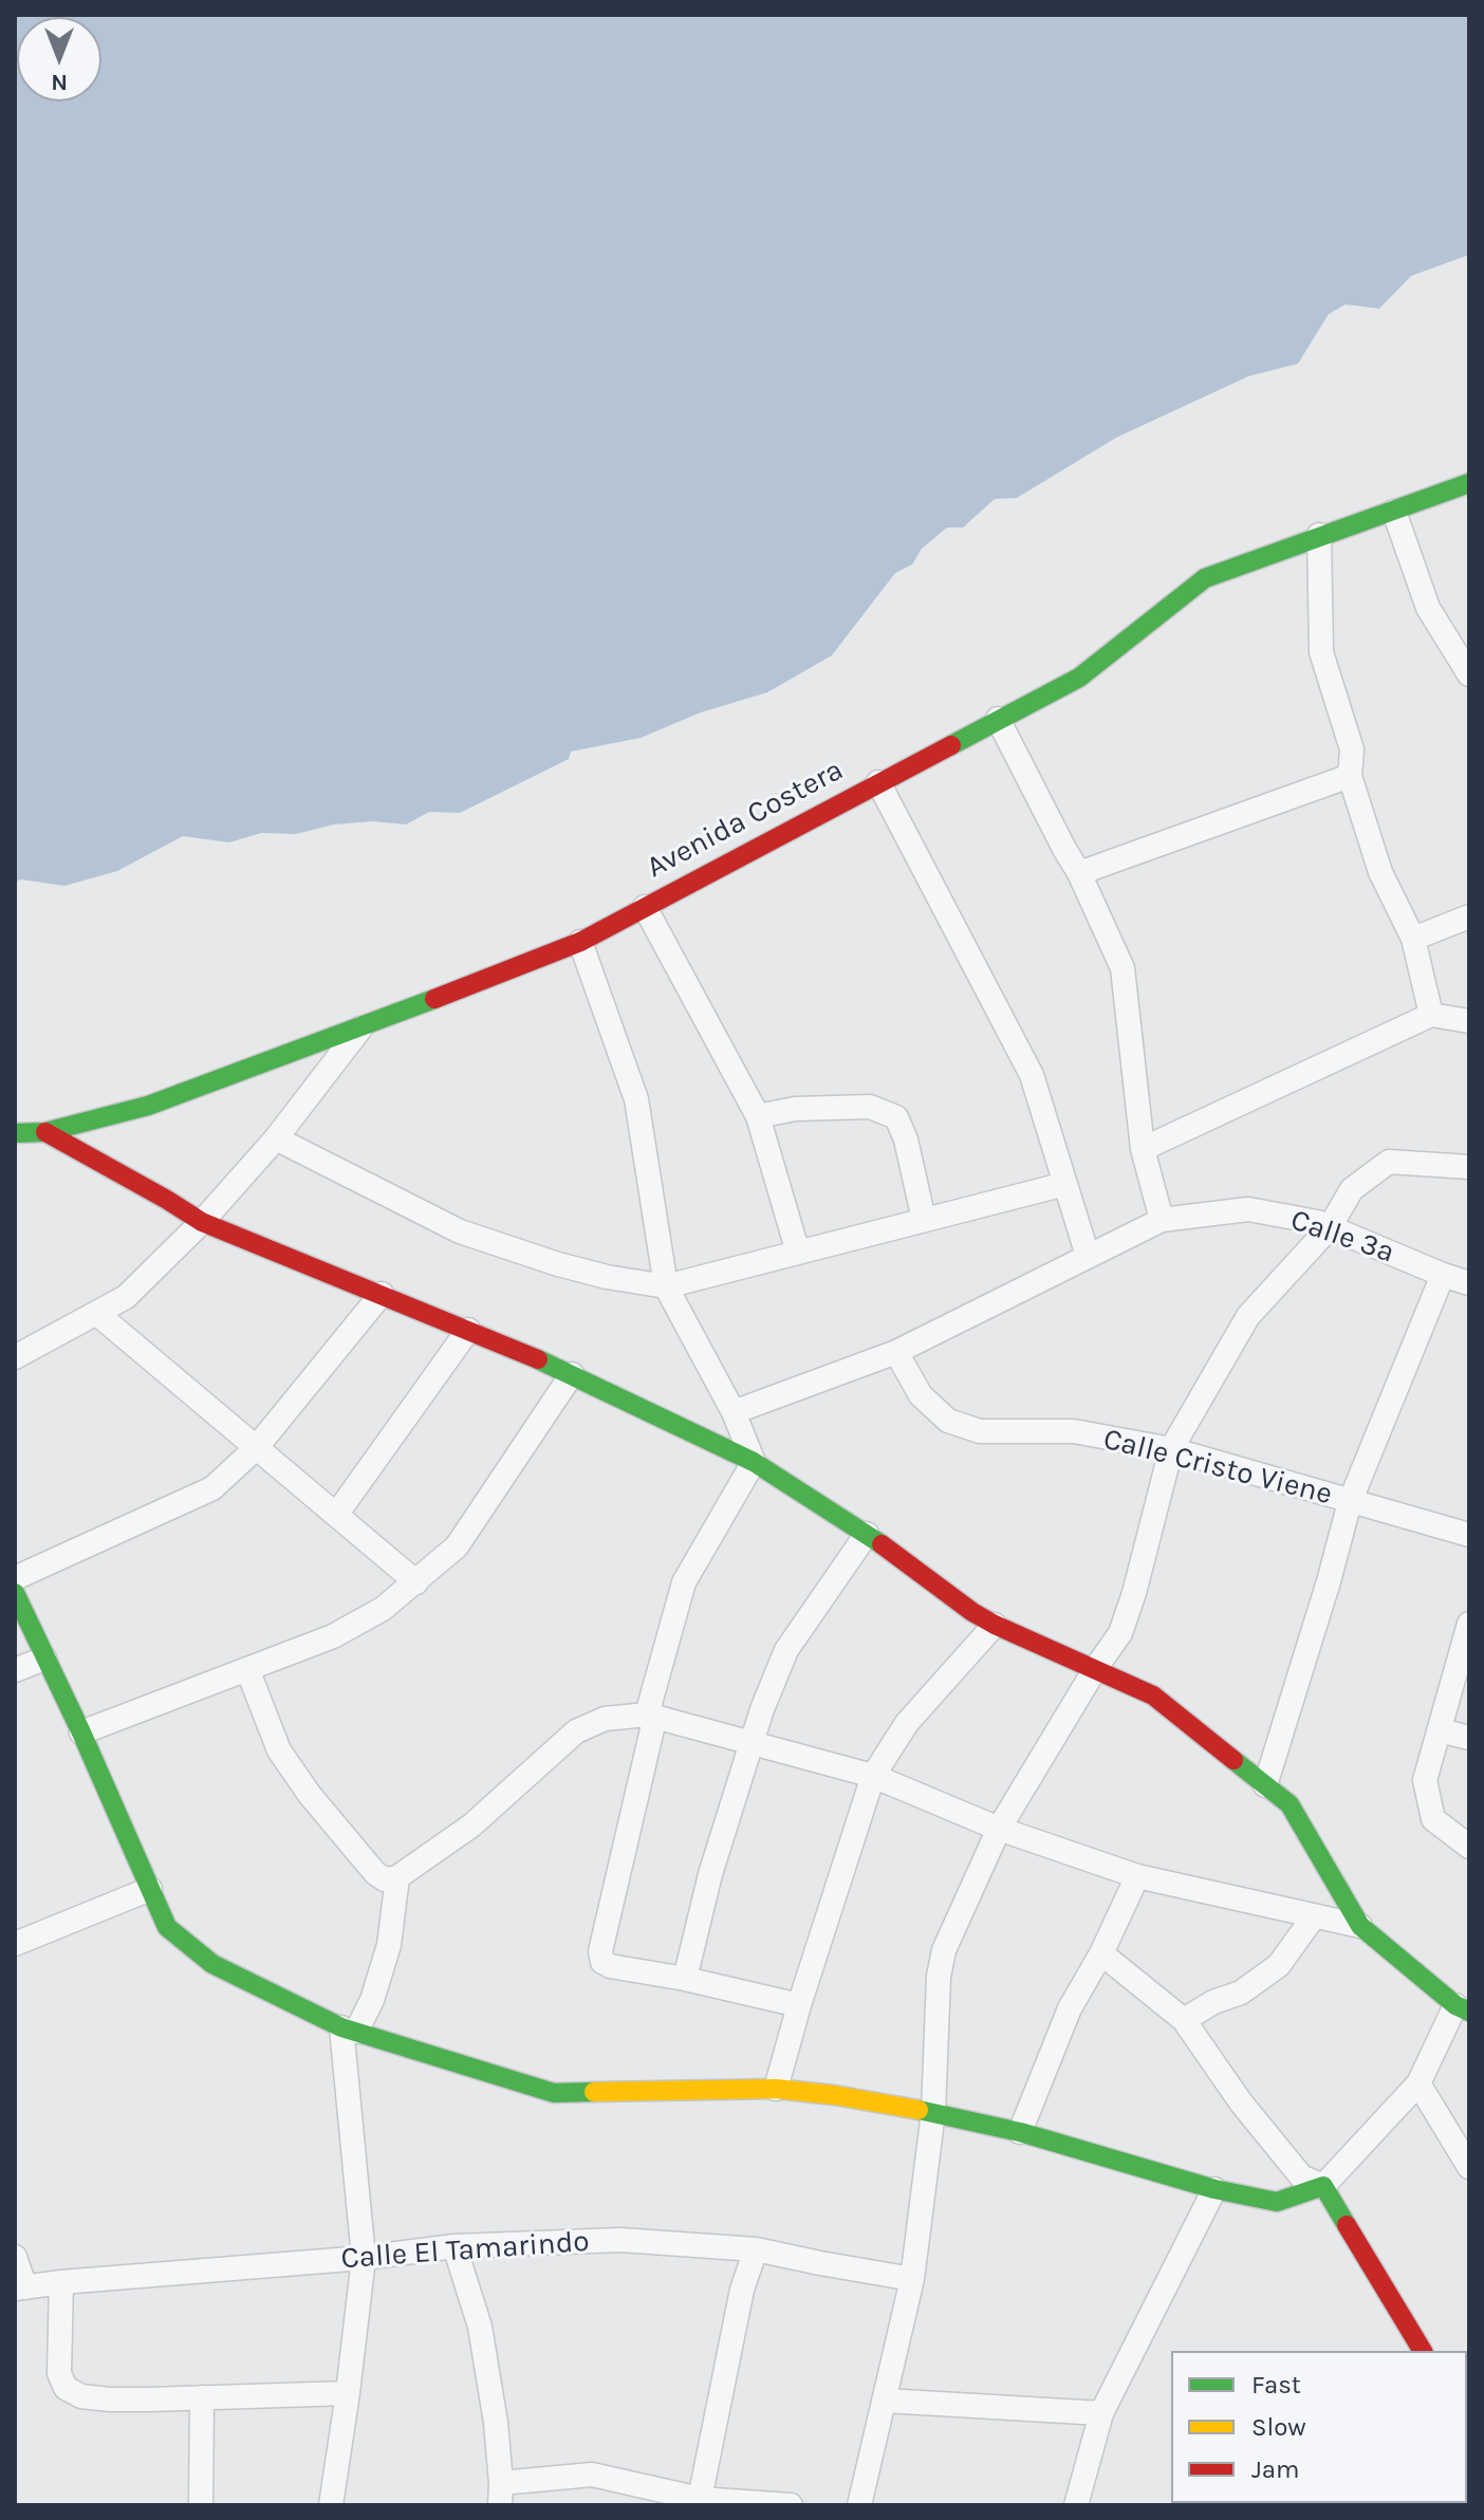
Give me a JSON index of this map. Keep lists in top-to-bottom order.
{
  "streets": {
    "street": [
      "Avenida Costera",
      "Calle 3ª",
      "Calle Cristo Viene",
      "Calle El Tamarindo"
    ]
  },
  "crossings": [
    ["Calle 3ª", "Calle Cristo Viene"]
  ],
  "legend": ["Fast", "Slow", "Jam"],
  "north": "bottom"
}
